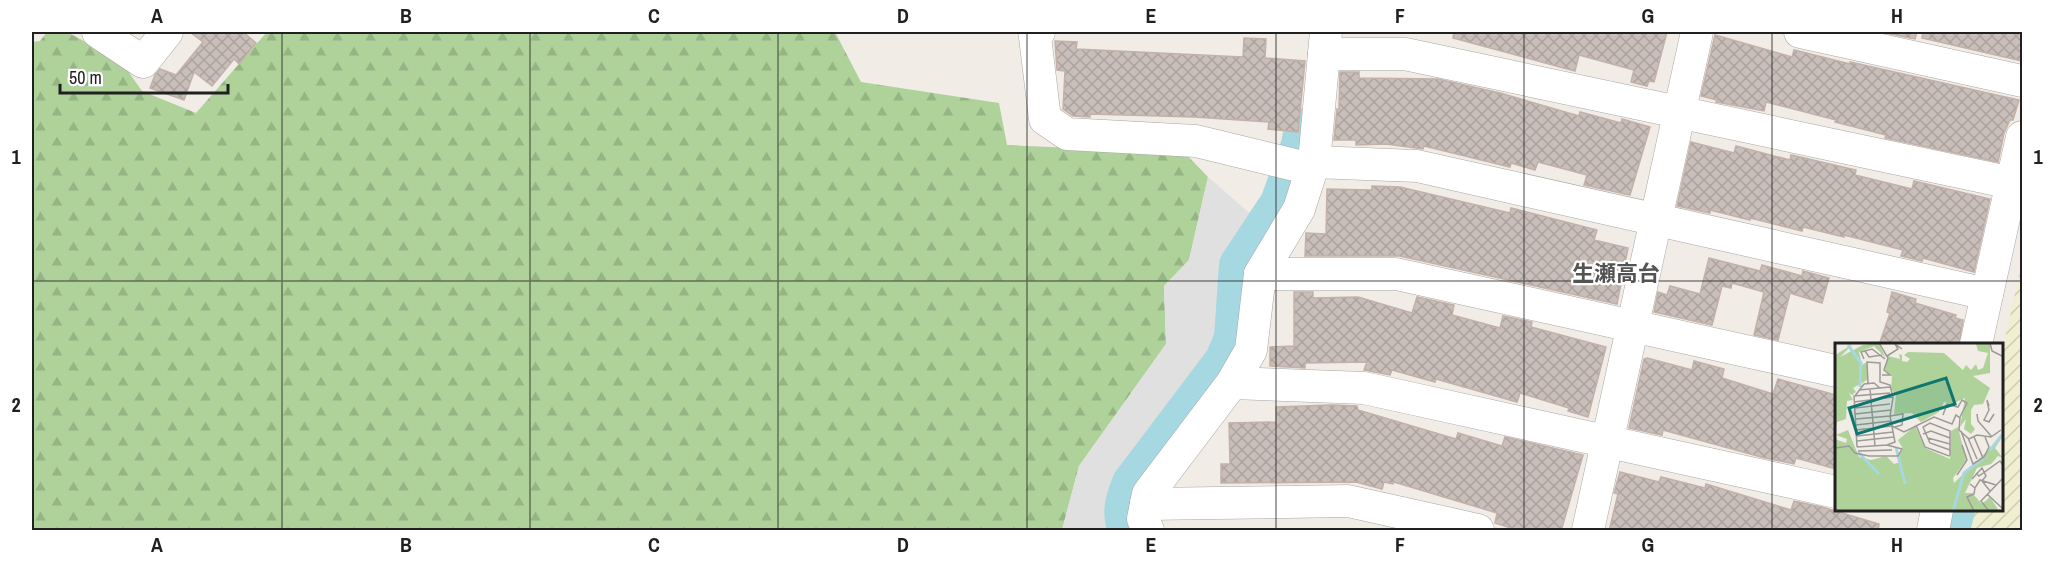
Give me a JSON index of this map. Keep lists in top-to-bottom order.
{
  "districts": ["生瀬高台"],
  "scale_bar": "50 m",
  "grid": {
    "columns": [
      "A",
      "B",
      "C",
      "D",
      "E",
      "F",
      "G",
      "H"
    ],
    "rows": ["1", "2"]
  }
}
